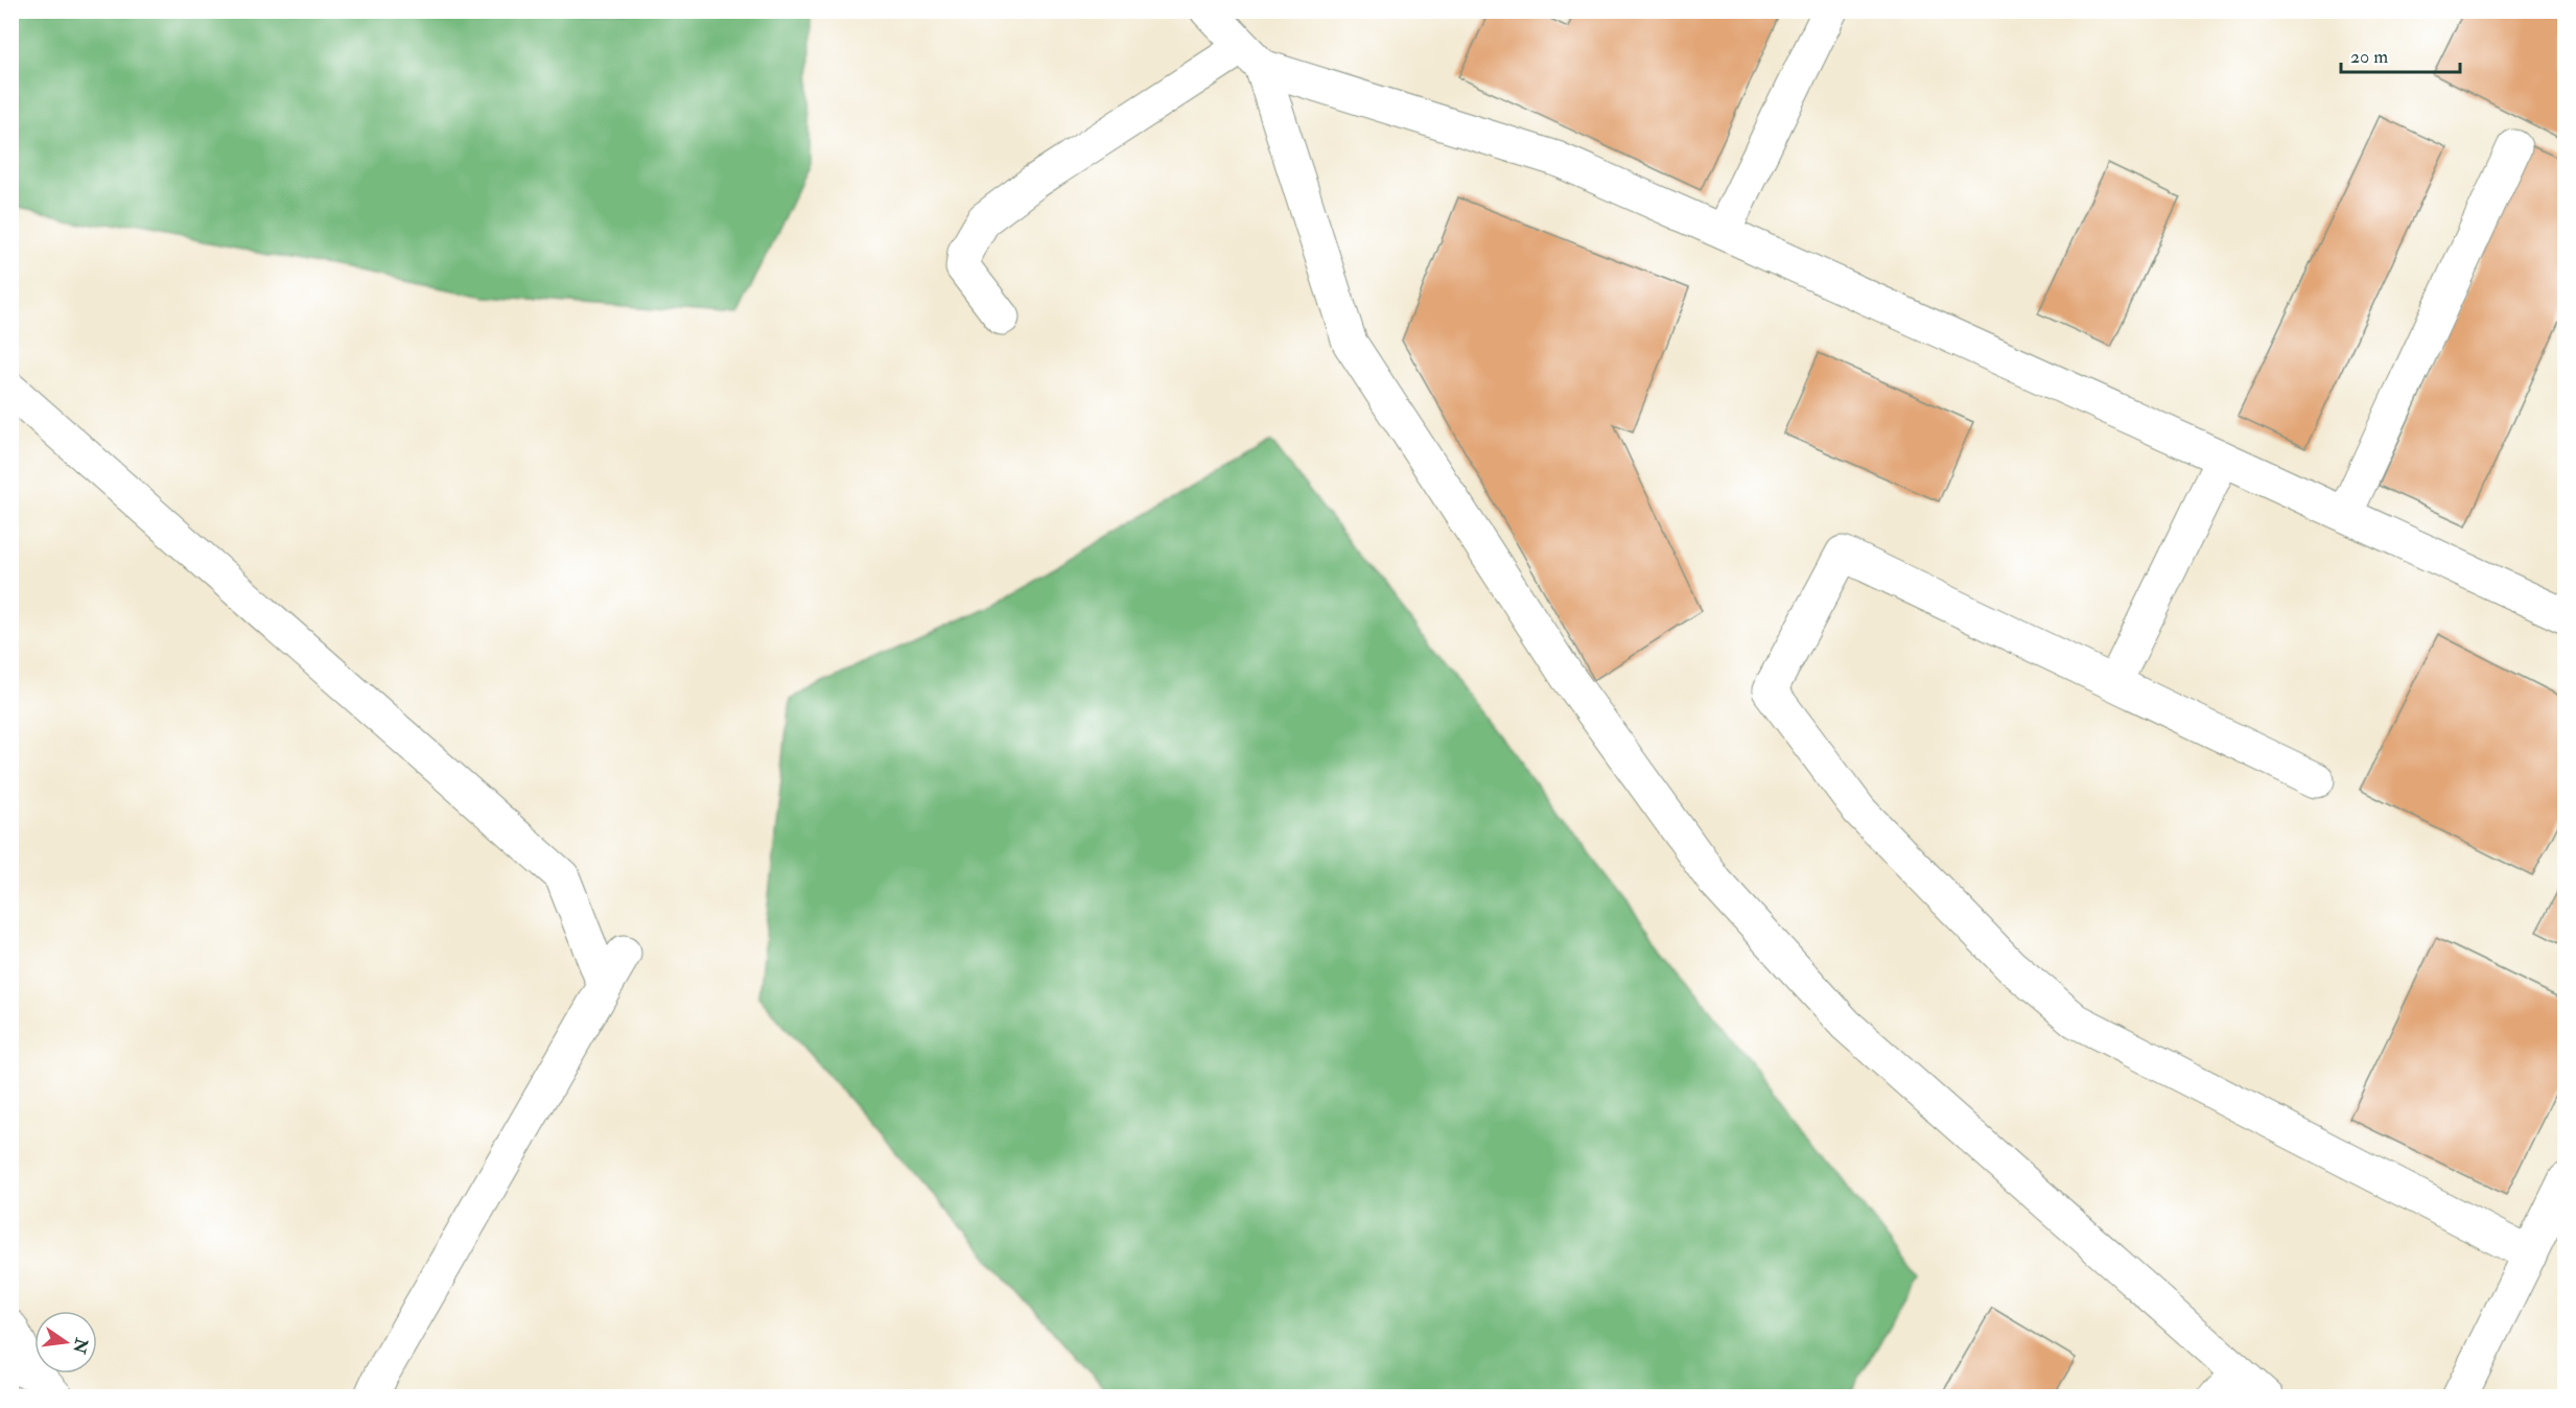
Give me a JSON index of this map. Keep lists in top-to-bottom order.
{
  "scale_bar": "20 m",
  "north": "right"
}
